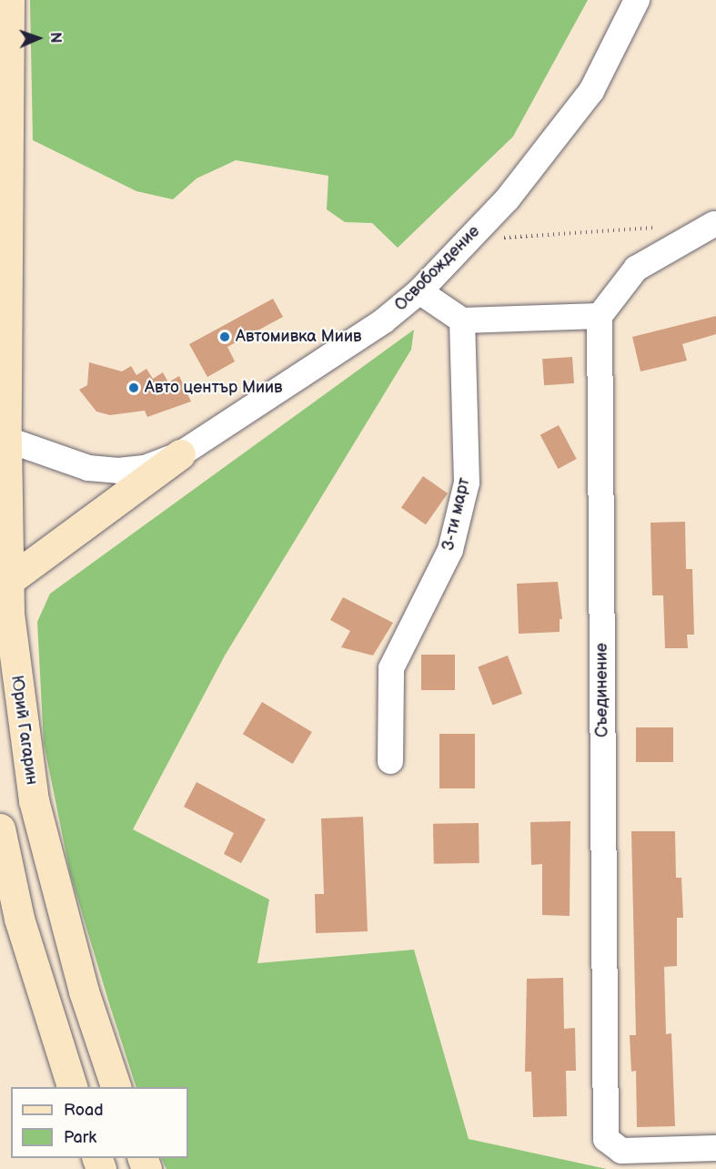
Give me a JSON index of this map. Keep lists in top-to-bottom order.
{
  "streets": {
    "street": [
      "Освобождение",
      "3-ти март",
      "Съединение",
      "Юрий Гагарин"
    ]
  },
  "crossings": [
    ["Освобождение", "Юрий Гагарин"]
  ],
  "places": ["Автомивка Миив", "Авто център Миив"],
  "legend": ["Road", "Park"],
  "north": "right"
}
